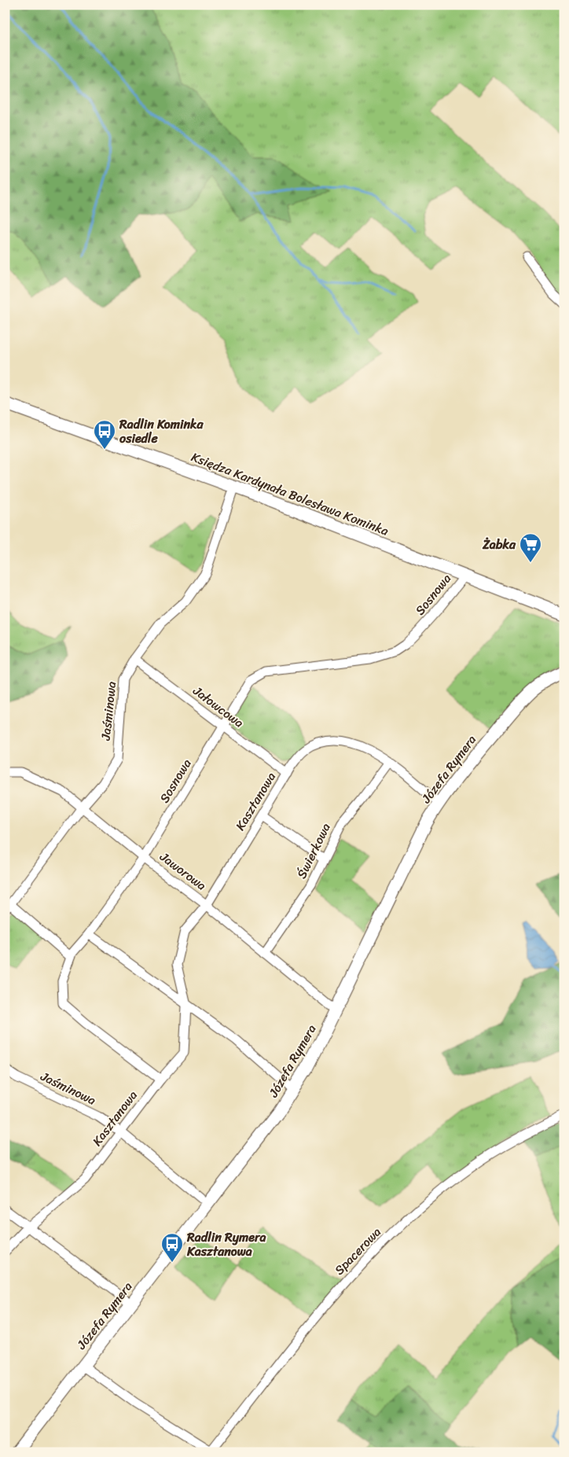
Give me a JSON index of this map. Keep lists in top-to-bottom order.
{
  "streets": {
    "street": [
      "Księdza Kardynała Bolesława Kominka",
      "Sosnowa",
      "Jałowcowa",
      "Jaśminowa",
      "Józefa Rymera",
      "Kasztanowa",
      "Świerkowa",
      "Jaworowa",
      "Spacerowa"
    ]
  },
  "crossings": [
    ["Księdza Kardynała Bolesława Kominka", "Sosnowa"],
    ["Księdza Kardynała Bolesława Kominka", "Jaśminowa"],
    ["Sosnowa", "Jałowcowa"],
    ["Sosnowa", "Kasztanowa"],
    ["Sosnowa", "Jaworowa"],
    ["Jałowcowa", "Jaśminowa"],
    ["Jałowcowa", "Kasztanowa"],
    ["Jaśminowa", "Kasztanowa"],
    ["Jaśminowa", "Jaworowa"],
    ["Józefa Rymera", "Kasztanowa"],
    ["Józefa Rymera", "Jaworowa"],
    ["Józefa Rymera", "Spacerowa"],
    ["Kasztanowa", "Świerkowa"],
    ["Kasztanowa", "Jaworowa"],
    ["Świerkowa", "Jaworowa"]
  ],
  "places": {
    "bus stop": ["Radlin Kominka osiedle", "Radlin Rymera Kasztanowa"],
    "supermarket": ["Żabka"]
  }
}
